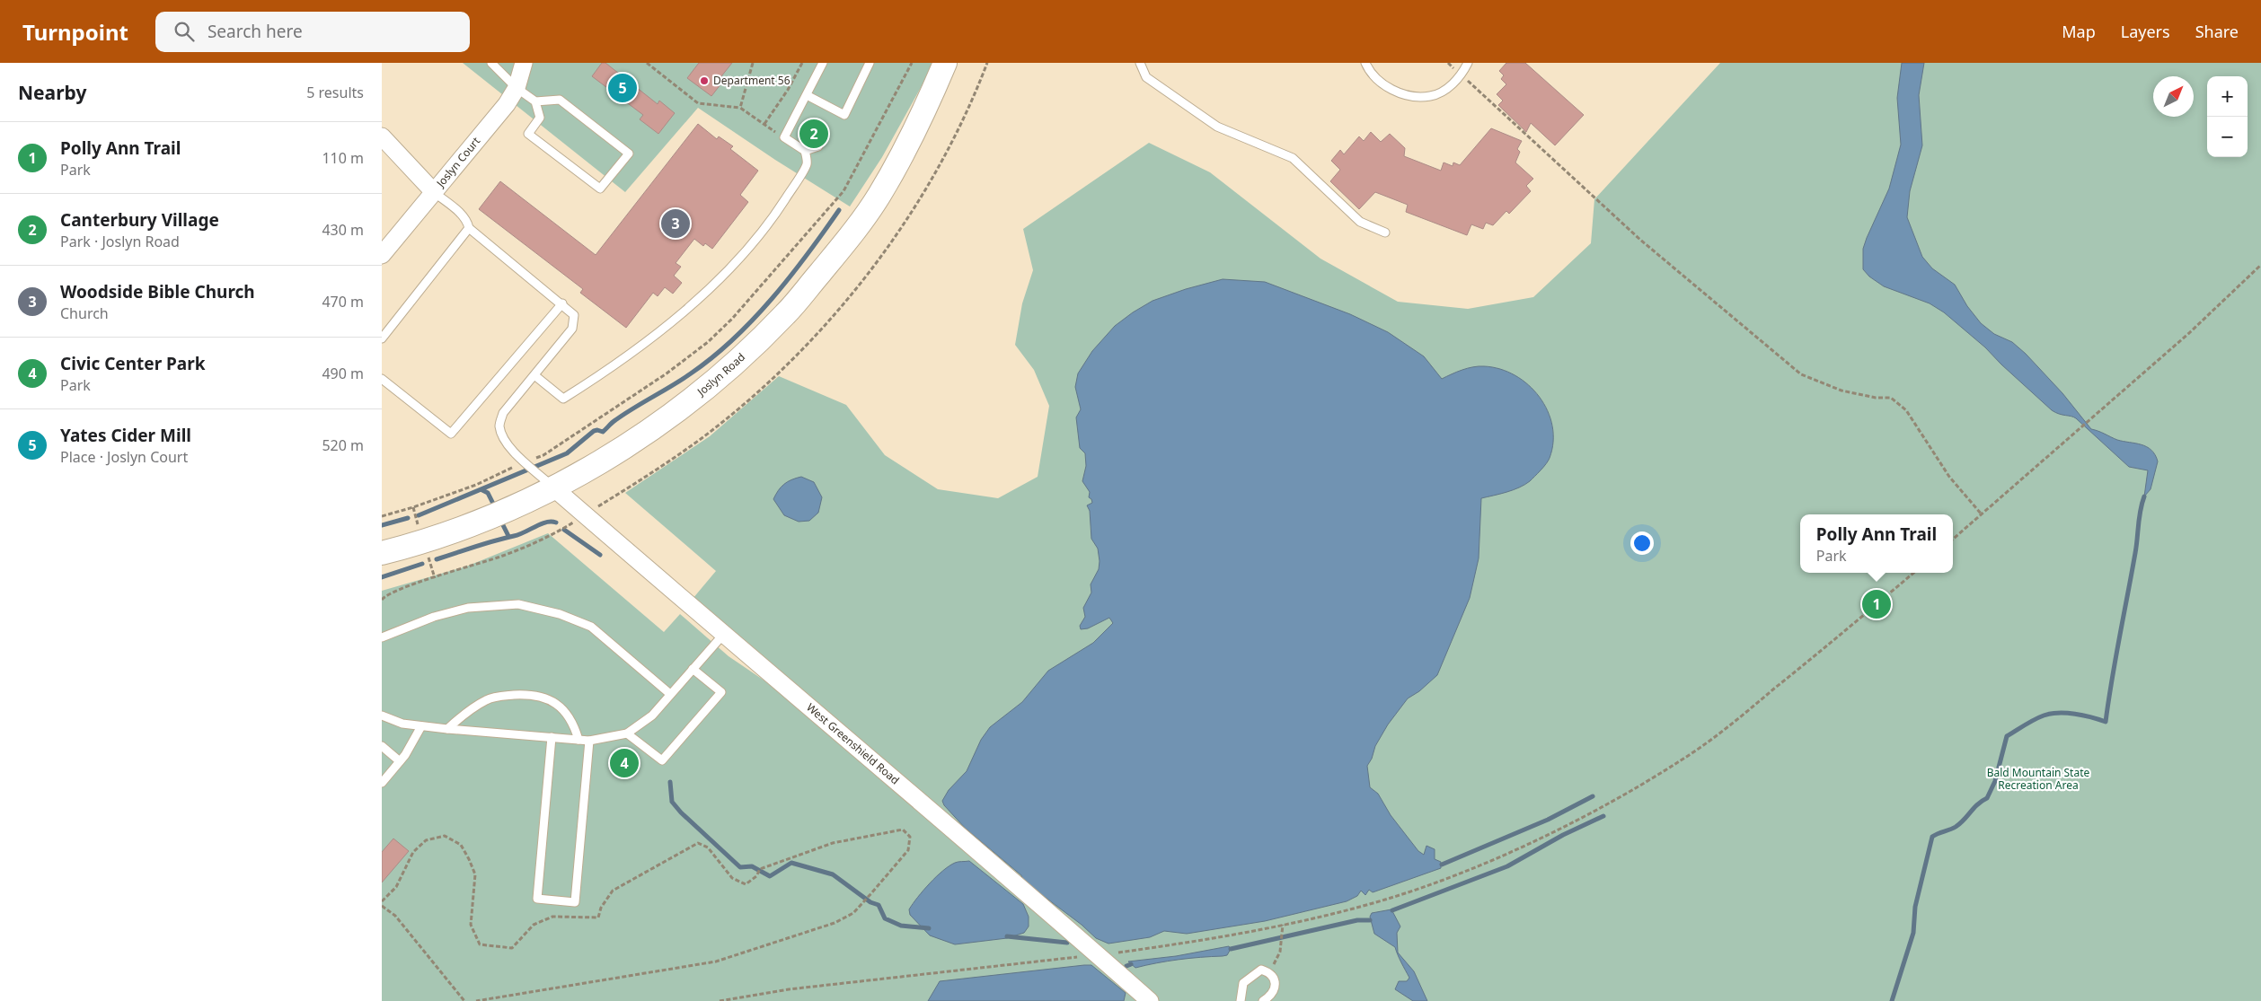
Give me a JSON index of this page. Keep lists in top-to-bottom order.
{
  "streets": {
    "street": ["Joslyn Court", "Joslyn Road", "West Greenshield Road"]
  },
  "crossings": [
    ["Joslyn Road", "West Greenshield Road"]
  ],
  "parks": ["Bald Mountain State Recreation Area"],
  "places": ["Department 56"],
  "north": "top right",
  "page": {
    "header": "Turnpoint",
    "search": "Search here",
    "nav": ["Map", "Layers", "Share"],
    "heading": ["Nearby", "5 results"],
    "pins": [
      "5",
      "2",
      "3",
      "1",
      "4"
    ],
    "map_buttons": ["+", "−"],
    "list": [
      {
        "mark": "1",
        "name": "Polly Ann Trail",
        "note": "Park",
        "value": "110 m"
      },
      {
        "mark": "2",
        "name": "Canterbury Village",
        "note": "Park · Joslyn Road",
        "value": "430 m"
      },
      {
        "mark": "3",
        "name": "Woodside Bible Church",
        "note": "Church",
        "value": "470 m"
      },
      {
        "mark": "4",
        "name": "Civic Center Park",
        "note": "Park",
        "value": "490 m"
      },
      {
        "mark": "5",
        "name": "Yates Cider Mill",
        "note": "Place · Joslyn Court",
        "value": "520 m"
      }
    ],
    "popup": ["Polly Ann Trail", "Park"]
  }
}
